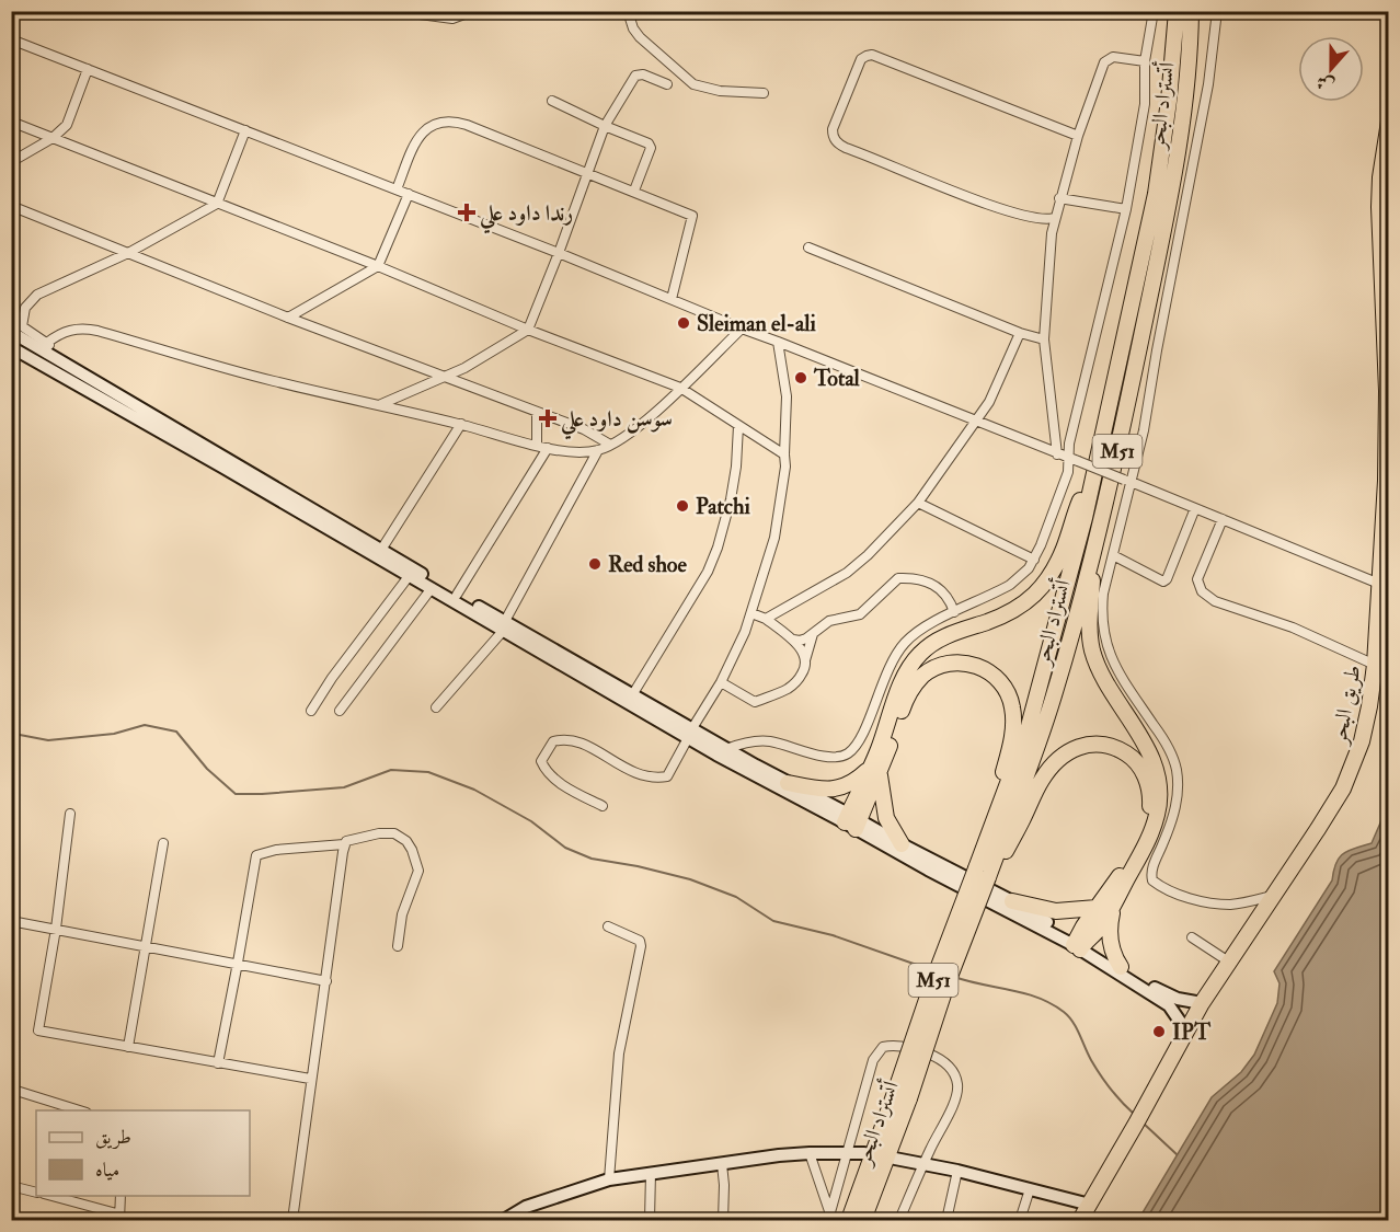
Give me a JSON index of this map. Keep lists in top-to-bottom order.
{
  "streets": {
    "highway": ["أتستراد البحر", "M51", "طريق البحر"]
  },
  "places": {
    "health": ["رندا داود علي", "سوسن داود علي"],
    "other": [
      "Sleiman el-ali",
      "Total",
      "Patchi",
      "Red shoe",
      "IPT"
    ]
  },
  "legend": ["طريق", "مياه"],
  "north": "bottom"
}
